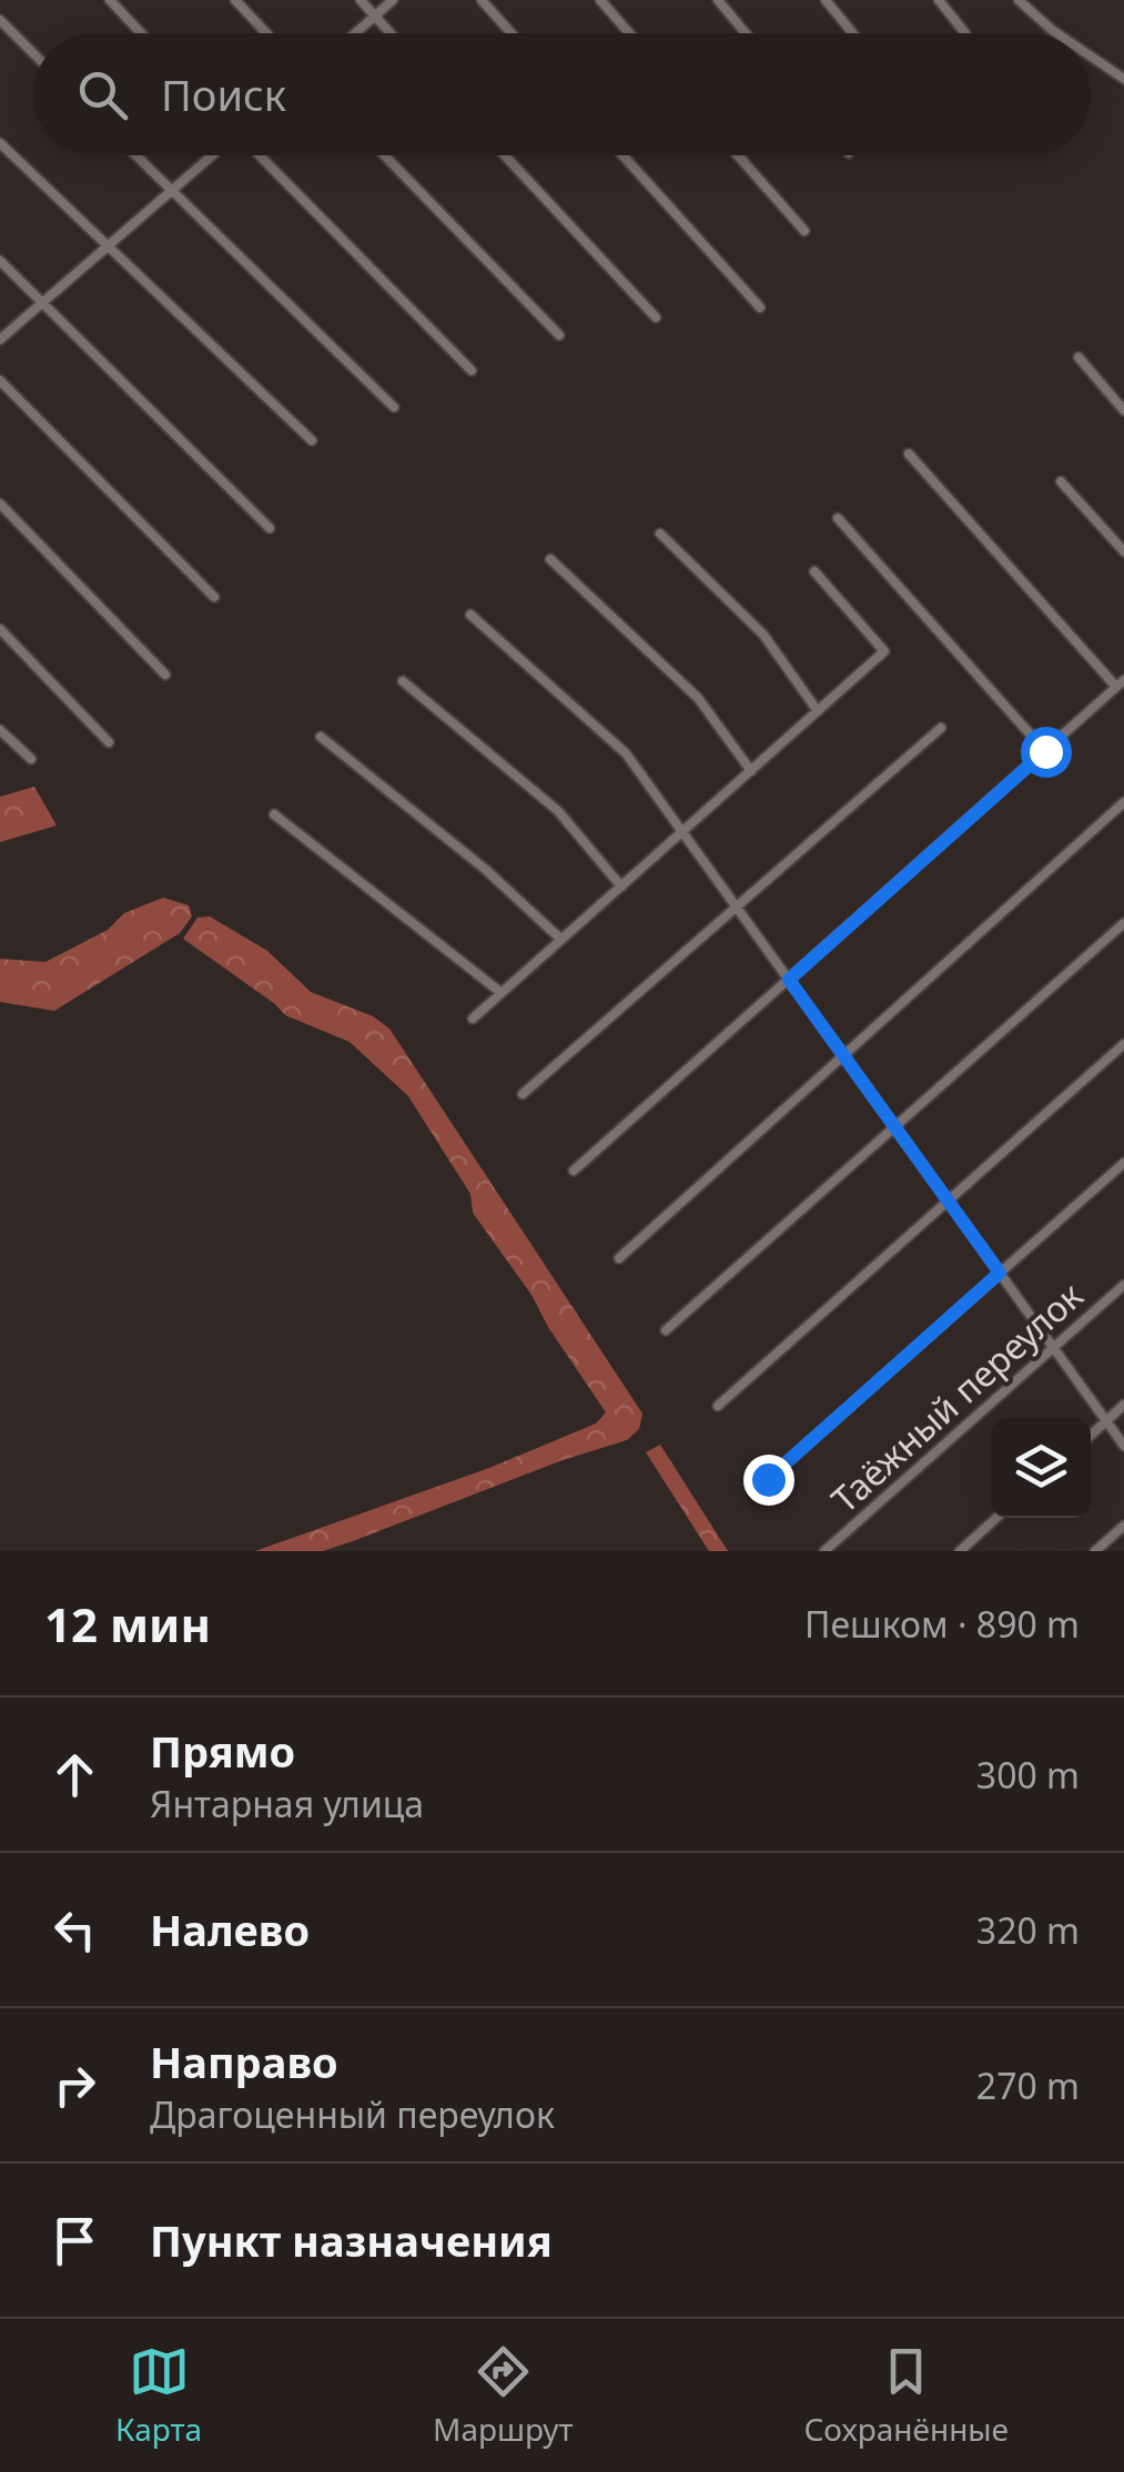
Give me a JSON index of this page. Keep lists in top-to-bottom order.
{
  "streets": {
    "street": ["Таёжный переулок"]
  },
  "page": {
    "search": "Поиск",
    "heading": ["12 мин", "Пешком · 890 m"],
    "list": [
      ["Прямо", "Янтарная улица", "300 m"],
      ["Налево", "320 m"],
      ["Направо", "Драгоценный переулок", "270 m"],
      "Пункт назначения"
    ],
    "nav": ["Карта", "Маршрут", "Сохранённые"]
  }
}
